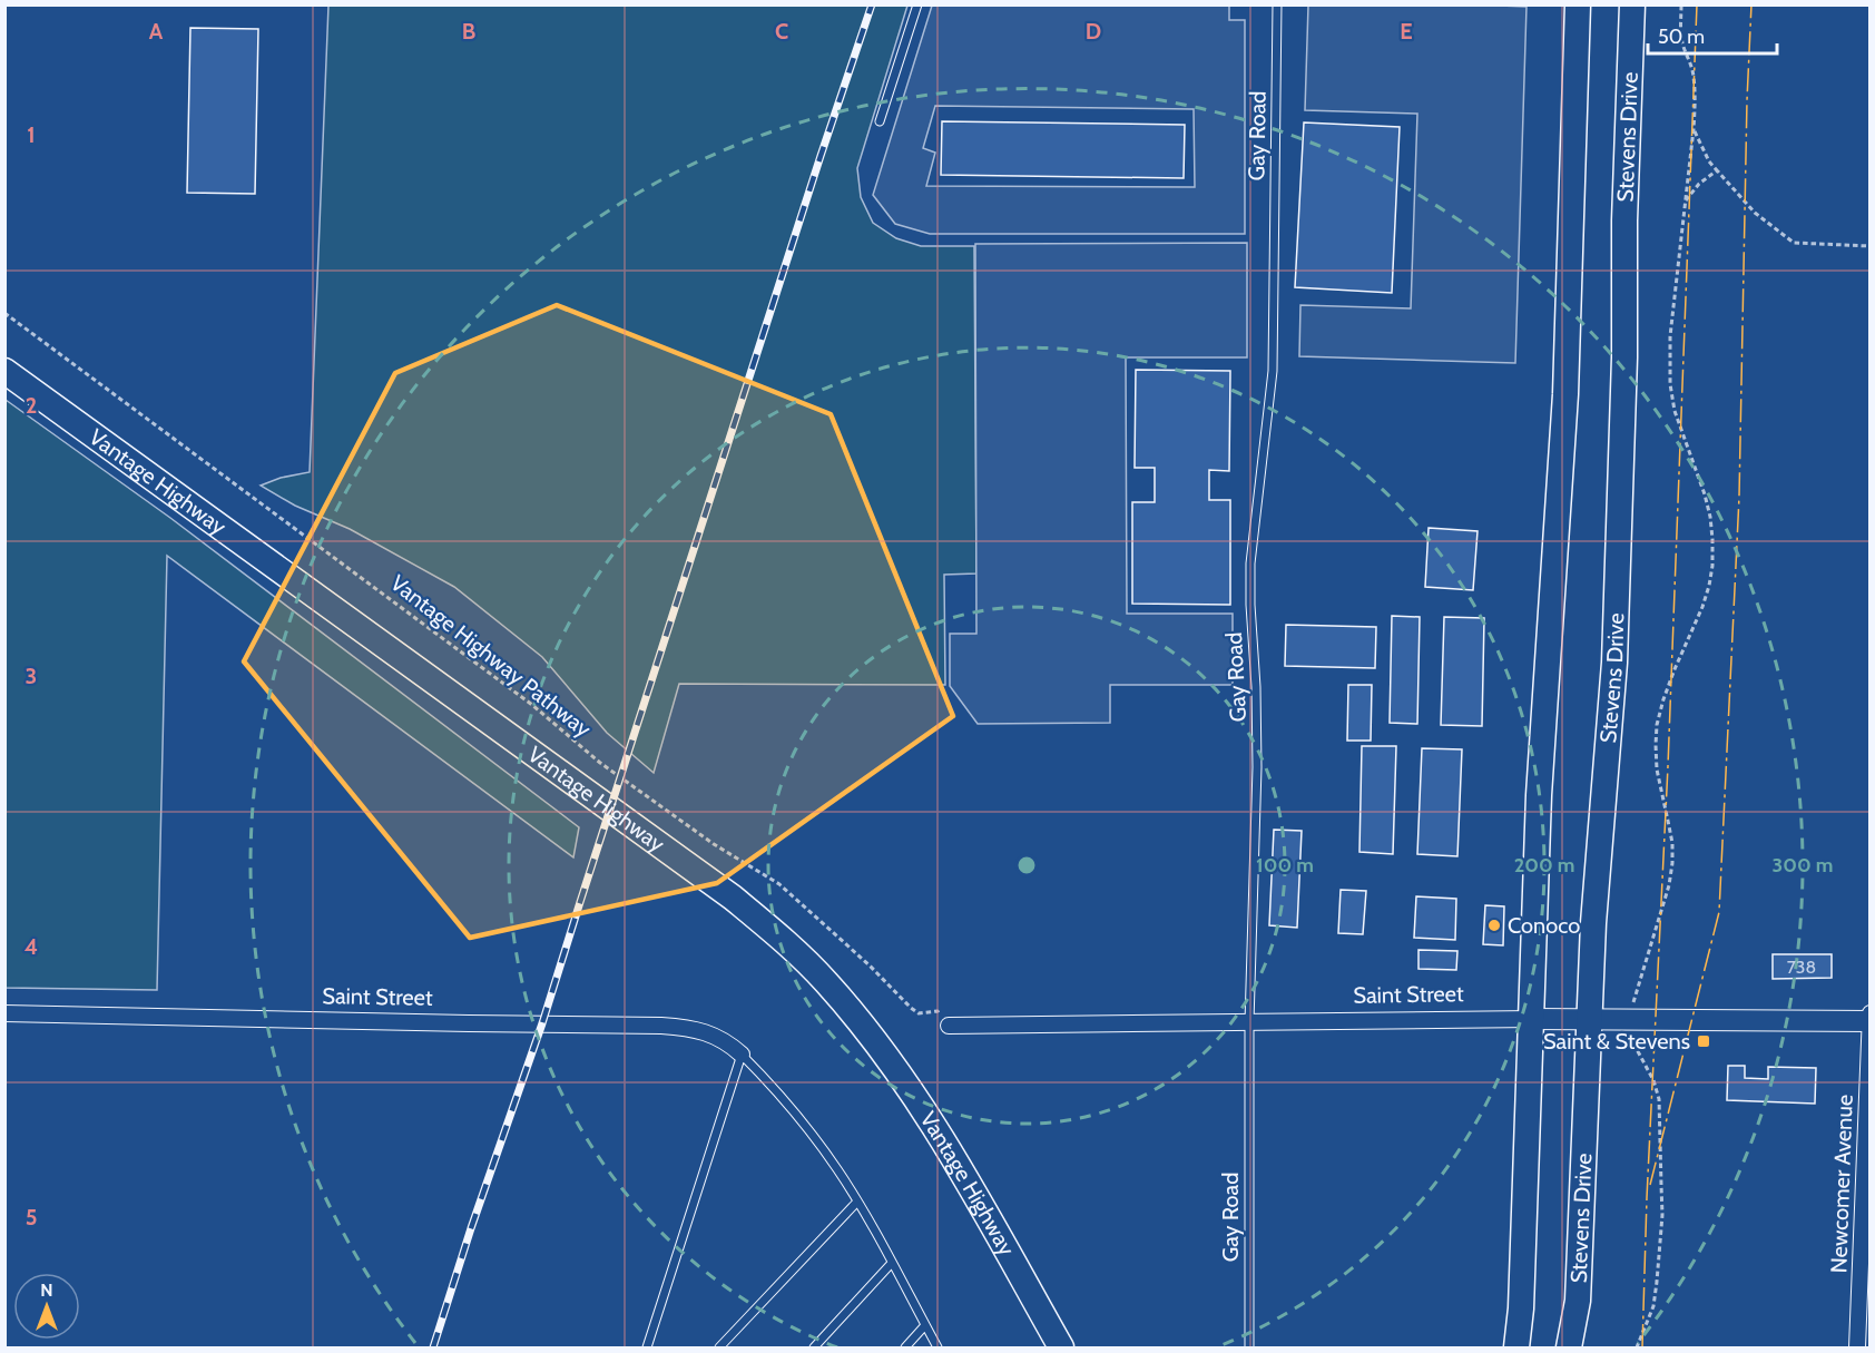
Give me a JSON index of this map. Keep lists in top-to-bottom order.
{
  "streets": {
    "main road": ["Stevens Drive", "Vantage Highway"],
    "street": ["Saint Street", "Newcomer Avenue"],
    "lane": ["Gay Road"],
    "path": ["Vantage Highway Pathway"]
  },
  "crossings": [
    ["Gay Road", "Saint Street"],
    ["Stevens Drive", "Saint Street"],
    ["Vantage Highway Pathway", "Saint Street"],
    ["Saint Street", "Newcomer Avenue"]
  ],
  "places": {
    "other": ["Conoco"],
    "transit": ["Saint & Stevens"]
  },
  "house_numbers": ["738"],
  "scale_bar": "50 m",
  "north": "top",
  "grid": {
    "columns": [
      "A",
      "B",
      "C",
      "D",
      "E"
    ],
    "rows": [
      "1",
      "2",
      "3",
      "4",
      "5"
    ]
  },
  "rings": ["100 m", "200 m", "300 m"]
}
